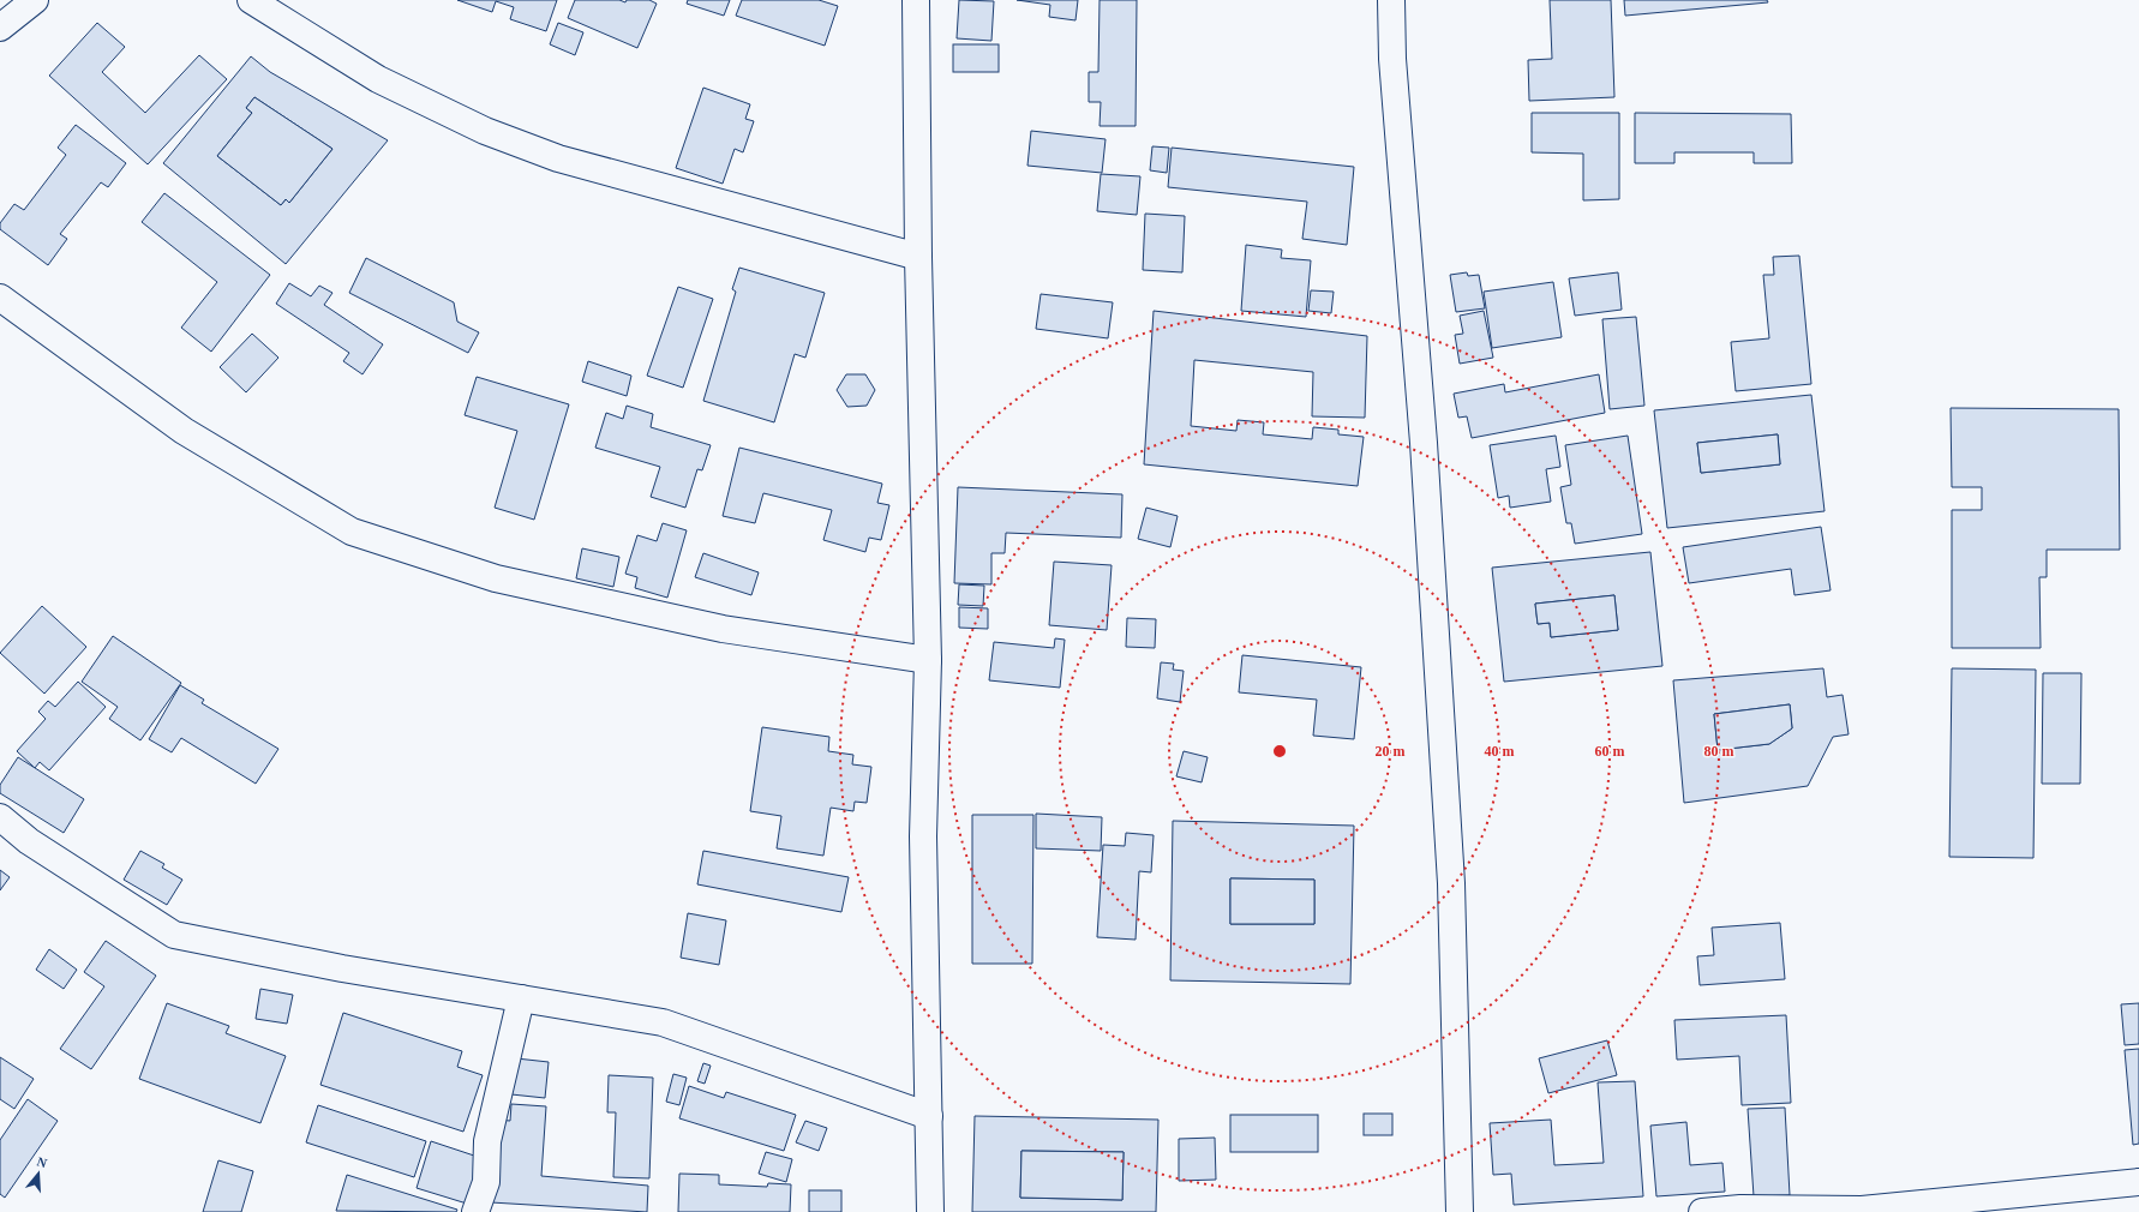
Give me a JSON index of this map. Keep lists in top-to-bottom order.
{
  "north": "top",
  "rings": [
    "20 m",
    "40 m",
    "60 m",
    "80 m"
  ]
}
